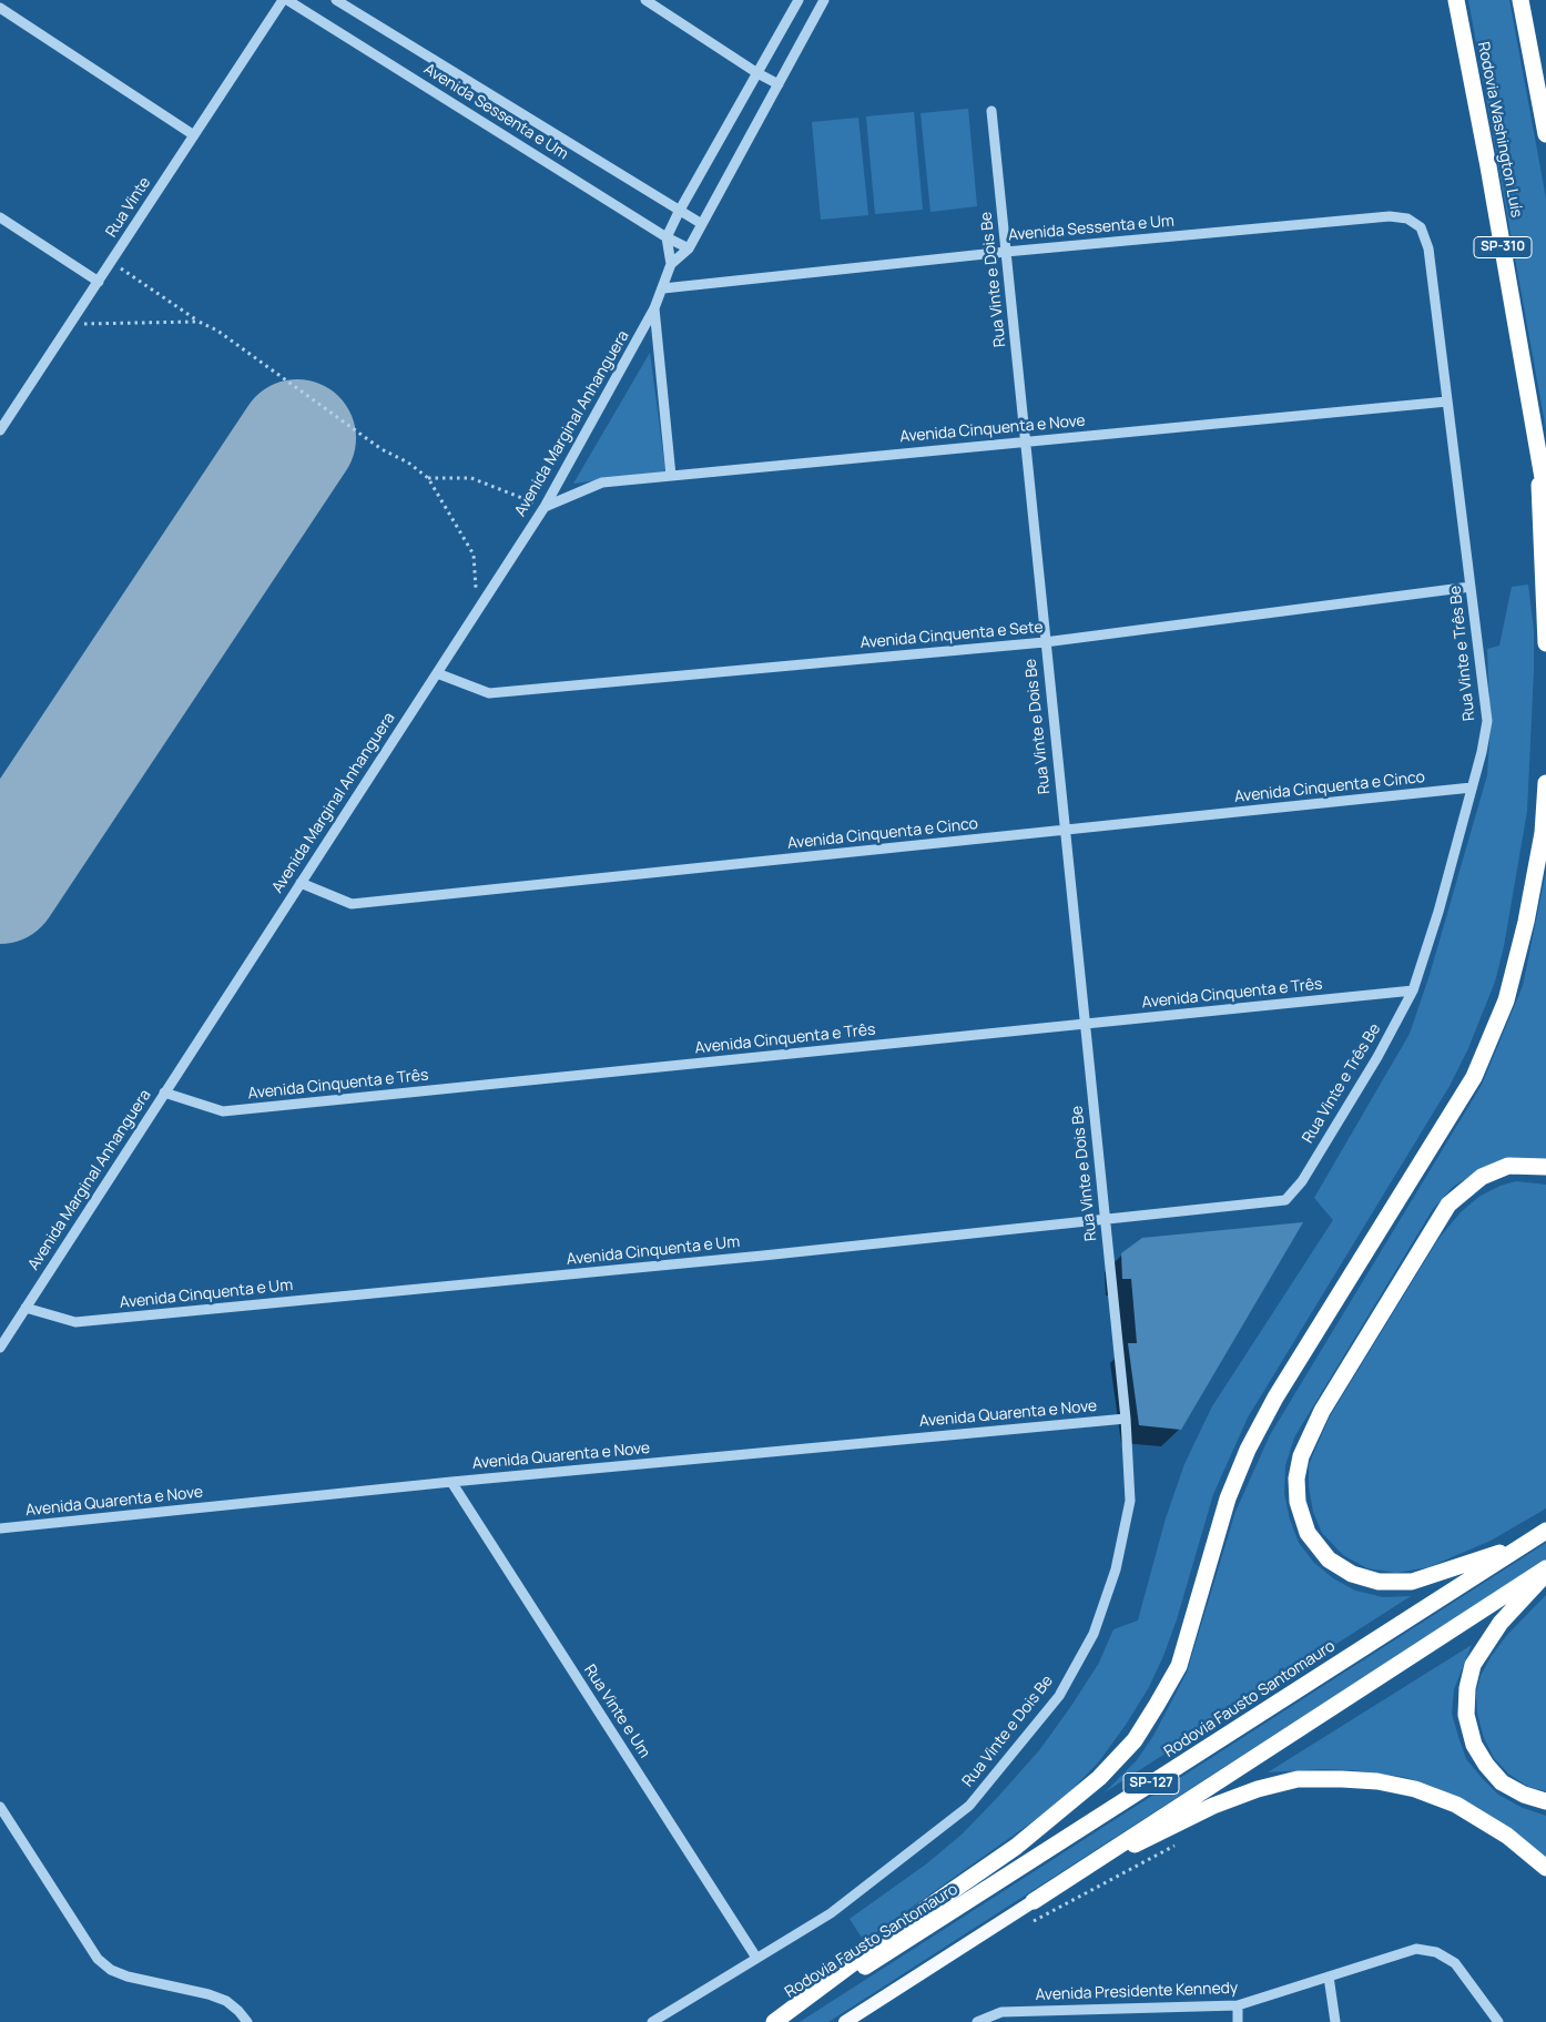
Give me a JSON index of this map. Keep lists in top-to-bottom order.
{
  "streets": {
    "highway": [
      "Rodovia Washington Luís",
      "SP-310",
      "Rodovia Fausto Santomauro",
      "SP-127"
    ],
    "street": [
      "Avenida Sessenta e Um",
      "Rua Vinte",
      "Rua Vinte e Dois Be",
      "Avenida Marginal Anhanguera",
      "Avenida Cinquenta e Nove",
      "Avenida Cinquenta e Sete",
      "Rua Vinte e Três Be",
      "Avenida Cinquenta e Cinco",
      "Avenida Cinquenta e Três",
      "Avenida Cinquenta e Um",
      "Avenida Quarenta e Nove",
      "Rua Vinte e Um",
      "Avenida Presidente Kennedy"
    ]
  },
  "crossings": [
    ["Avenida Sessenta e Um", "Rua Vinte e Dois Be"],
    ["Avenida Sessenta e Um", "Avenida Marginal Anhanguera"],
    ["Avenida Sessenta e Um", "Rua Vinte e Três Be"],
    ["Rua Vinte e Dois Be", "Avenida Cinquenta e Nove"],
    ["Rua Vinte e Dois Be", "Avenida Cinquenta e Sete"],
    ["Rua Vinte e Dois Be", "Avenida Cinquenta e Cinco"],
    ["Rua Vinte e Dois Be", "Avenida Cinquenta e Três"],
    ["Rua Vinte e Dois Be", "Avenida Cinquenta e Um"],
    ["Rua Vinte e Dois Be", "Avenida Quarenta e Nove"],
    ["Rua Vinte e Dois Be", "Rua Vinte e Um"],
    ["Avenida Marginal Anhanguera", "Avenida Cinquenta e Nove"],
    ["Avenida Marginal Anhanguera", "Avenida Cinquenta e Sete"],
    ["Avenida Marginal Anhanguera", "Avenida Cinquenta e Cinco"],
    ["Avenida Marginal Anhanguera", "Avenida Cinquenta e Três"],
    ["Avenida Marginal Anhanguera", "Avenida Cinquenta e Um"],
    ["Avenida Cinquenta e Nove", "Rua Vinte e Três Be"],
    ["Avenida Cinquenta e Sete", "Rua Vinte e Três Be"],
    ["Rua Vinte e Três Be", "Avenida Cinquenta e Cinco"],
    ["Rua Vinte e Três Be", "Avenida Cinquenta e Três"],
    ["Rua Vinte e Três Be", "Avenida Cinquenta e Um"],
    ["Avenida Quarenta e Nove", "Rua Vinte e Um"]
  ]
}
